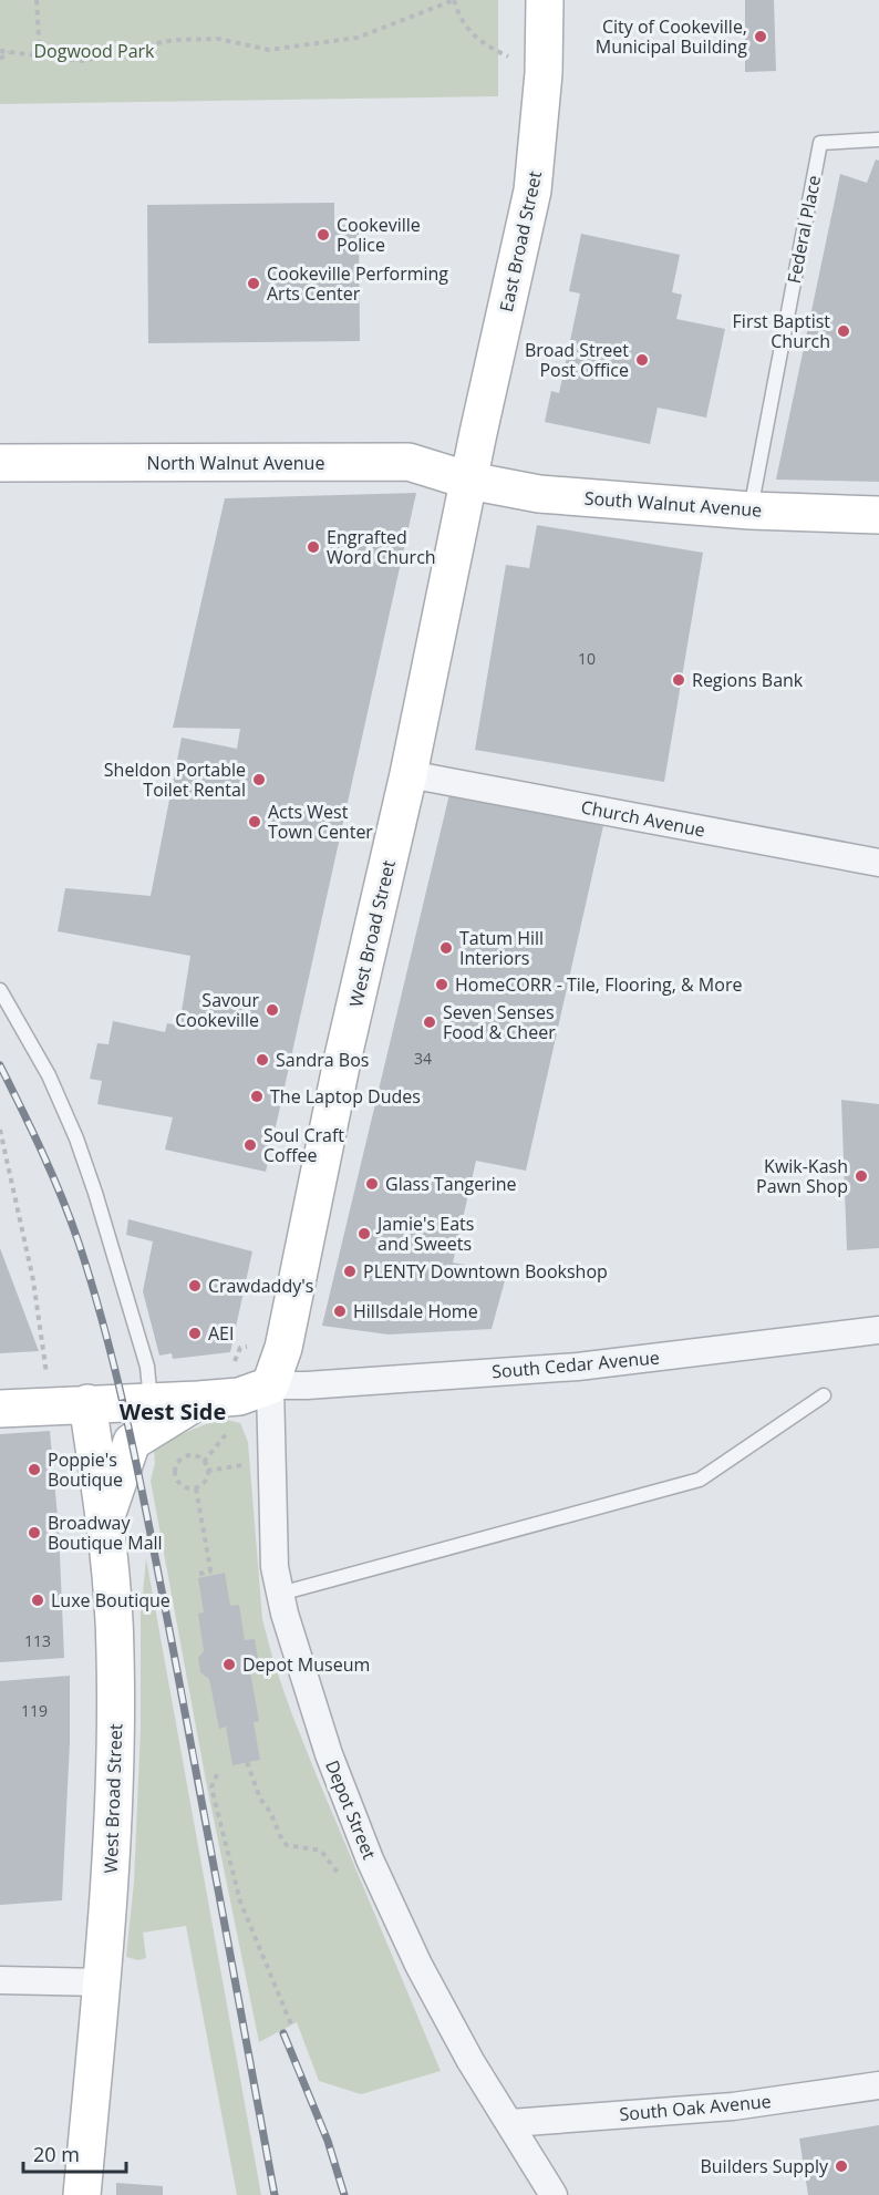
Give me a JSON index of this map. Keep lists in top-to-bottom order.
{
  "streets": {
    "street": [
      "East Broad Street",
      "North Walnut Avenue",
      "South Walnut Avenue",
      "Church Avenue",
      "West Broad Street",
      "South Cedar Avenue",
      "Depot Street",
      "South Oak Avenue"
    ],
    "lane": ["Federal Place"]
  },
  "crossings": [
    ["Federal Place", "South Walnut Avenue"],
    ["East Broad Street", "North Walnut Avenue"],
    ["East Broad Street", "South Walnut Avenue"],
    ["East Broad Street", "West Broad Street"],
    ["North Walnut Avenue", "South Walnut Avenue"],
    ["North Walnut Avenue", "West Broad Street"],
    ["South Walnut Avenue", "West Broad Street"],
    ["Church Avenue", "West Broad Street"],
    ["West Broad Street", "South Cedar Avenue"],
    ["West Broad Street", "Depot Street"],
    ["South Cedar Avenue", "Depot Street"],
    ["Depot Street", "South Oak Avenue"]
  ],
  "districts": ["West Side"],
  "parks": ["Dogwood Park"],
  "places": [
    "City of Cookeville, Municipal Building",
    "Cookeville Police",
    "Cookeville Performing Arts Center",
    "First Baptist Church",
    "Broad Street Post Office",
    "Engrafted Word Church",
    "Regions Bank",
    "Sheldon Portable Toilet Rental",
    "Acts West Town Center",
    "Tatum Hill Interiors",
    "HomeCORR - Tile, Flooring, & More",
    "Savour Cookeville",
    "Seven Senses Food & Cheer",
    "Sandra Bos",
    "The Laptop Dudes",
    "Soul Craft Coffee",
    "Kwik-Kash Pawn Shop",
    "Glass Tangerine",
    "Jamie's Eats and Sweets",
    "PLENTY Downtown Bookshop",
    "Crawdaddy's",
    "Hillsdale Home",
    "AEI",
    "Poppie's Boutique",
    "Broadway Boutique Mall",
    "Luxe Boutique",
    "Depot Museum",
    "Builders Supply"
  ],
  "house_numbers": [
    "10",
    "34",
    "113",
    "119"
  ],
  "scale_bar": "20 m"
}
